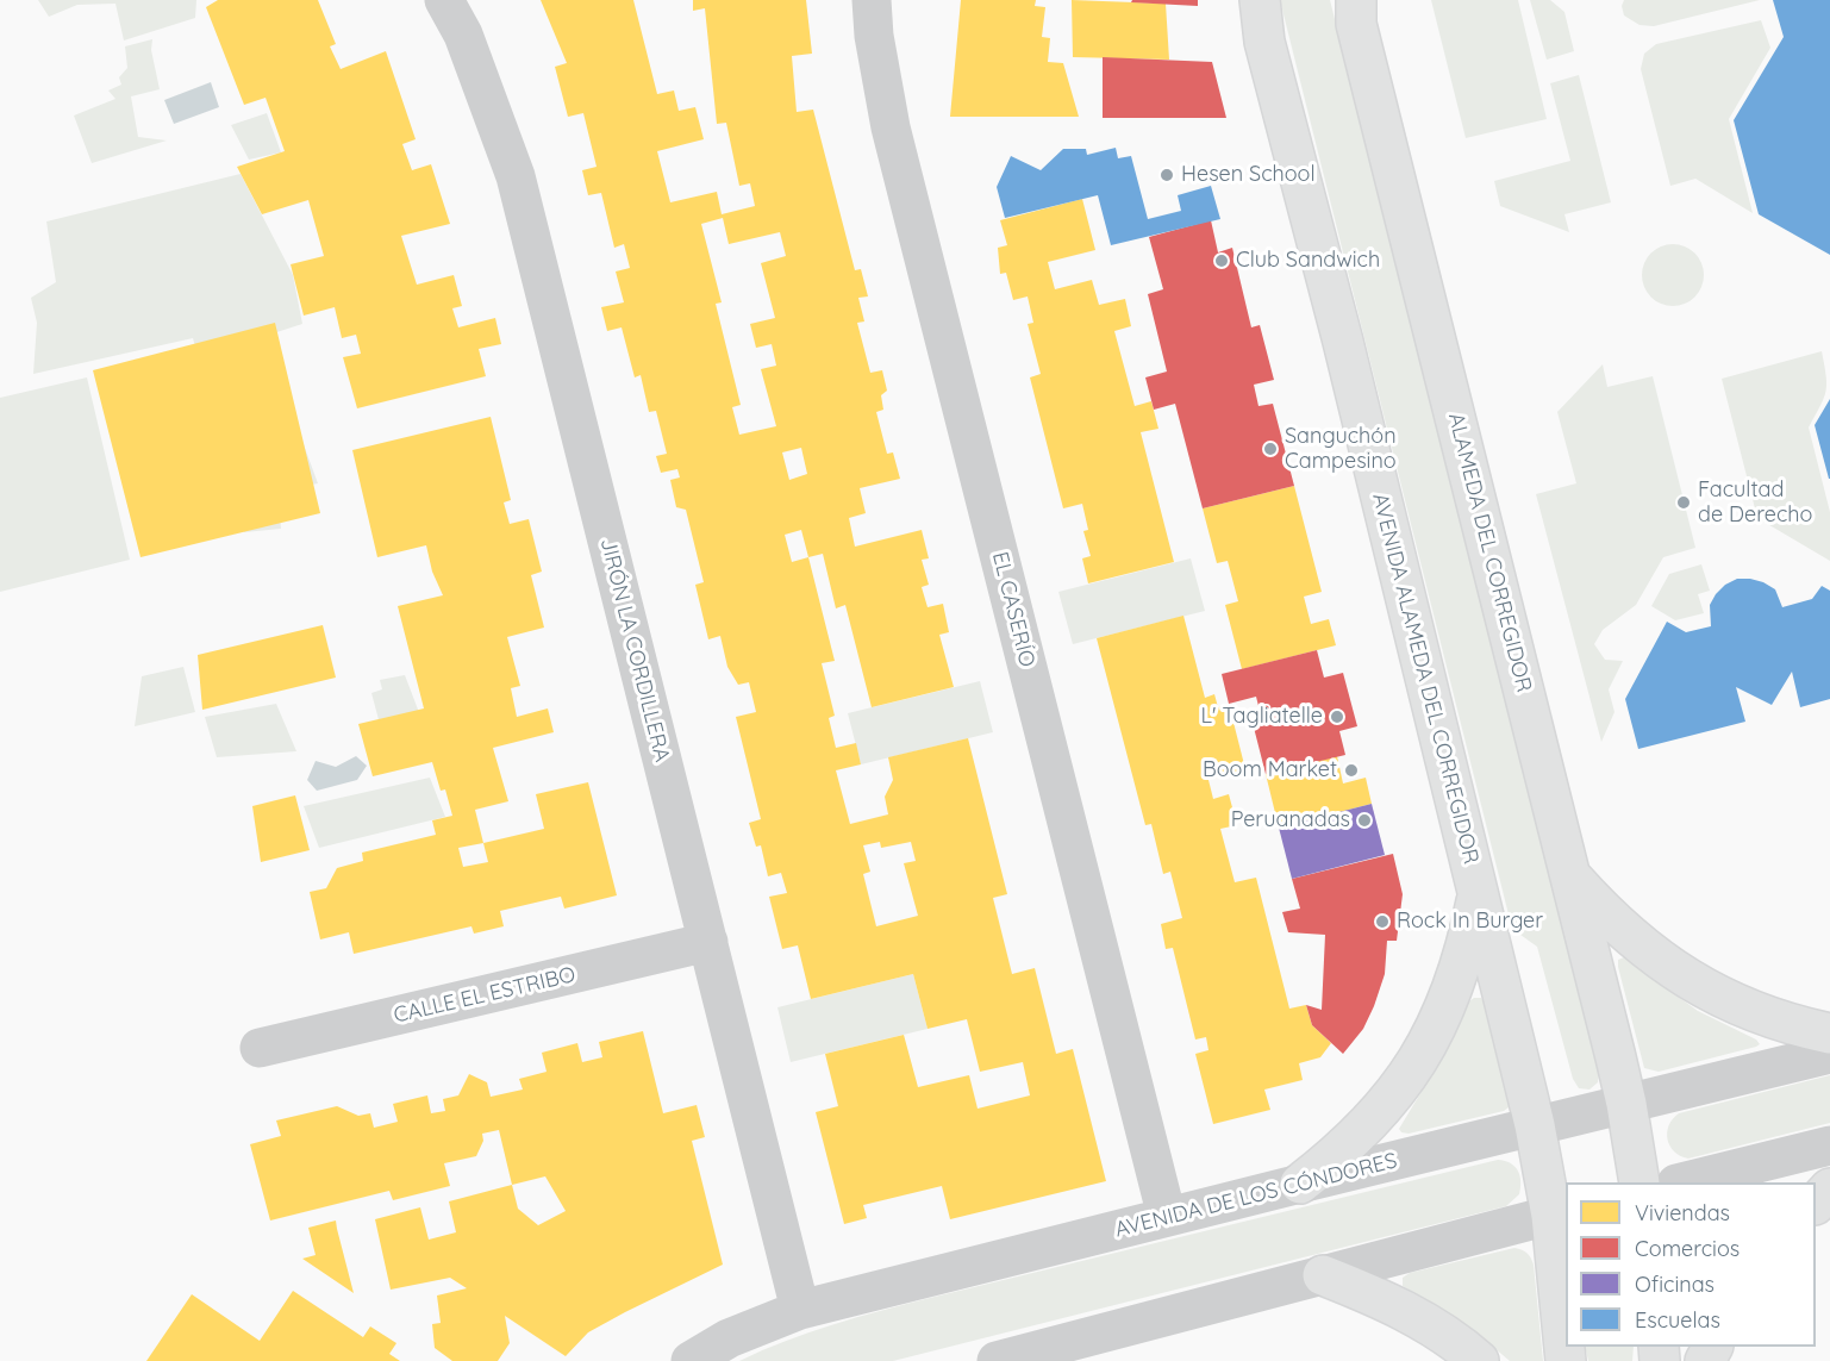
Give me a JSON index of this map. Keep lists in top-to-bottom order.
{
  "streets": {
    "main road": ["ALAMEDA DEL CORREGIDOR", "AVENIDA ALAMEDA DEL CORREGIDOR"],
    "street": [
      "EL CASERÍO",
      "JIRÓN LA CORDILLERA",
      "CALLE EL ESTRIBO",
      "AVENIDA DE LOS CÓNDORES"
    ]
  },
  "crossings": [
    ["ALAMEDA DEL CORREGIDOR", "AVENIDA DE LOS CÓNDORES"],
    ["EL CASERÍO", "AVENIDA DE LOS CÓNDORES"],
    ["JIRÓN LA CORDILLERA", "CALLE EL ESTRIBO"],
    ["JIRÓN LA CORDILLERA", "AVENIDA DE LOS CÓNDORES"],
    ["AVENIDA ALAMEDA DEL CORREGIDOR", "AVENIDA DE LOS CÓNDORES"]
  ],
  "places": [
    "Hesen School",
    "Club Sandwich",
    "Sanguchón Campesino",
    "Facultad de Derecho",
    "L' Tagliatelle",
    "Boom Market",
    "Peruanadas",
    "Rock In Burger"
  ],
  "legend": [
    "Viviendas",
    "Comercios",
    "Oficinas",
    "Escuelas"
  ]
}
